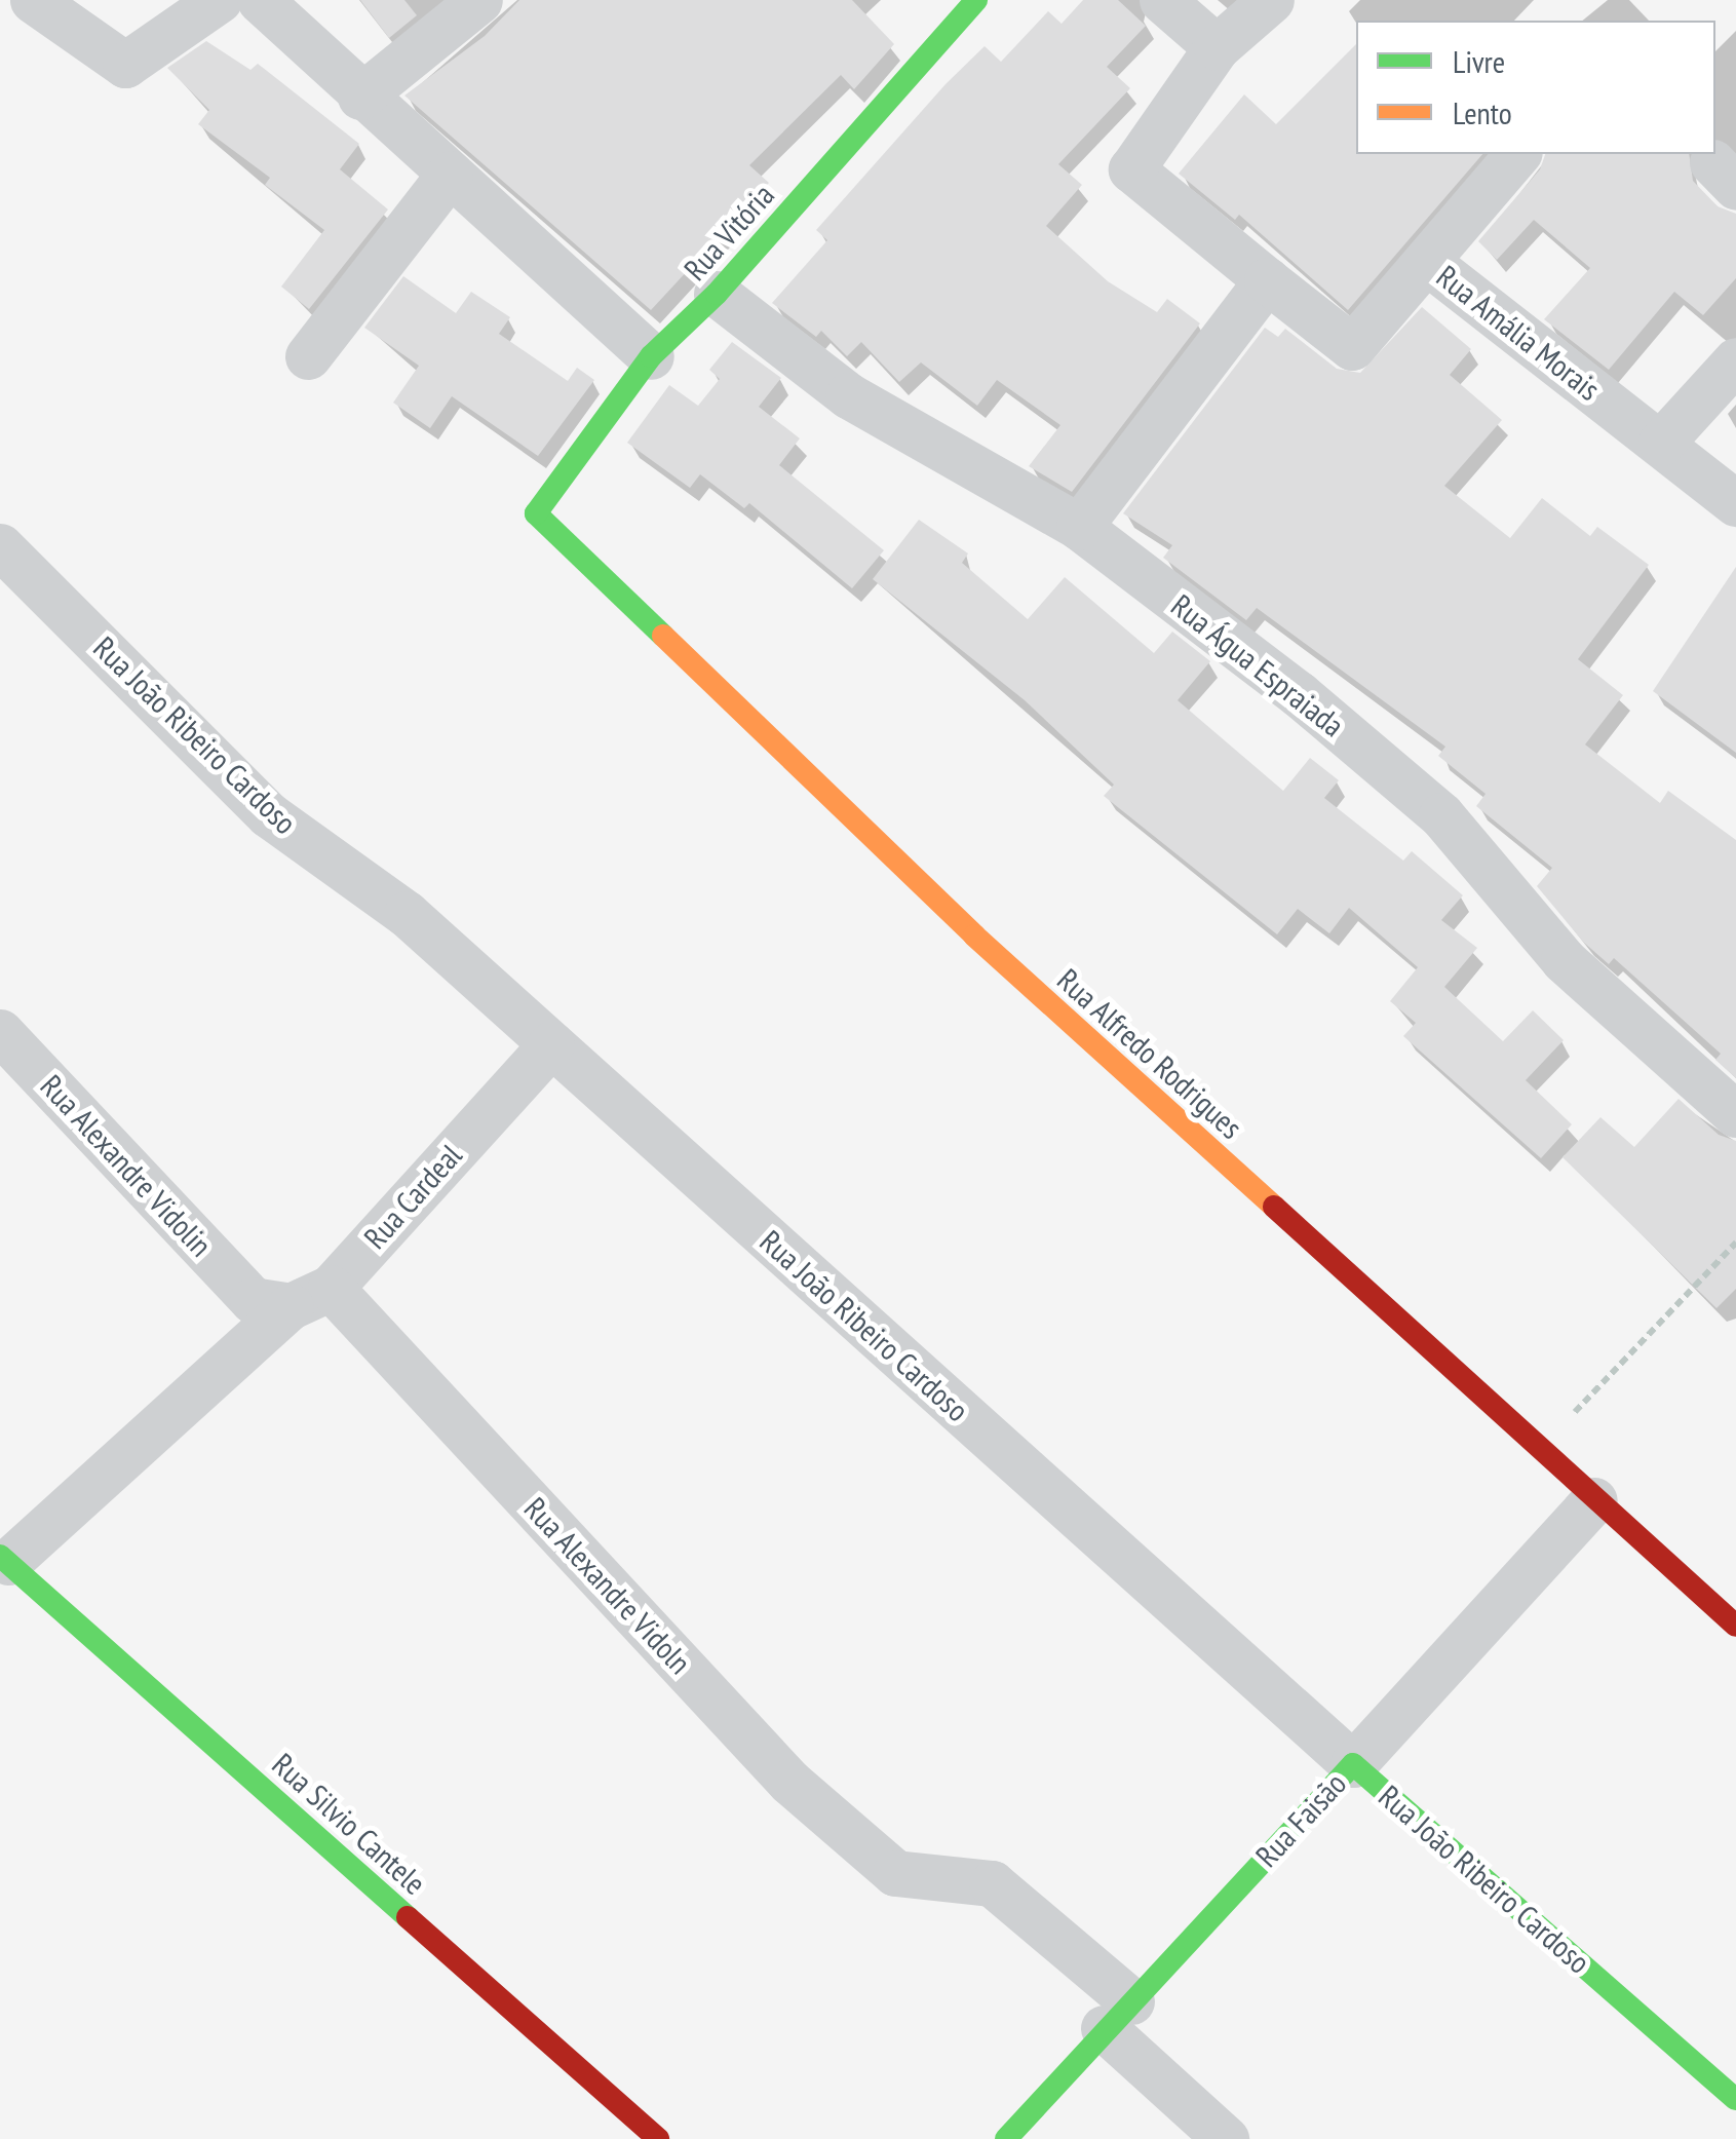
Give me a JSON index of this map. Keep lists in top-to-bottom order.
{
  "streets": {
    "street": [
      "Rua Vitória",
      "Rua Amália Morais",
      "Rua Água Espraiada",
      "Rua João Ribeiro Cardoso",
      "Rua Alfredo Rodrigues",
      "Rua Alexandre Vidolin",
      "Rua Cardeal",
      "Rua Alexandre Vidoln",
      "Rua Faisão",
      "Rua Silvio Cantele"
    ]
  },
  "crossings": [
    ["Rua Vitória", "Rua Água Espraiada"],
    ["Rua Vitória", "Rua Alfredo Rodrigues"],
    ["Rua João Ribeiro Cardoso", "Rua Cardeal"],
    ["Rua João Ribeiro Cardoso", "Rua Faisão"],
    ["Rua Alfredo Rodrigues", "Rua Faisão"],
    ["Rua Alexandre Vidolin", "Rua Cardeal"],
    ["Rua Alexandre Vidolin", "Rua Alexandre Vidoln"],
    ["Rua Cardeal", "Rua Alexandre Vidoln"],
    ["Rua Cardeal", "Rua Silvio Cantele"],
    ["Rua Alexandre Vidoln", "Rua Faisão"]
  ],
  "legend": ["Livre", "Lento"]
}
